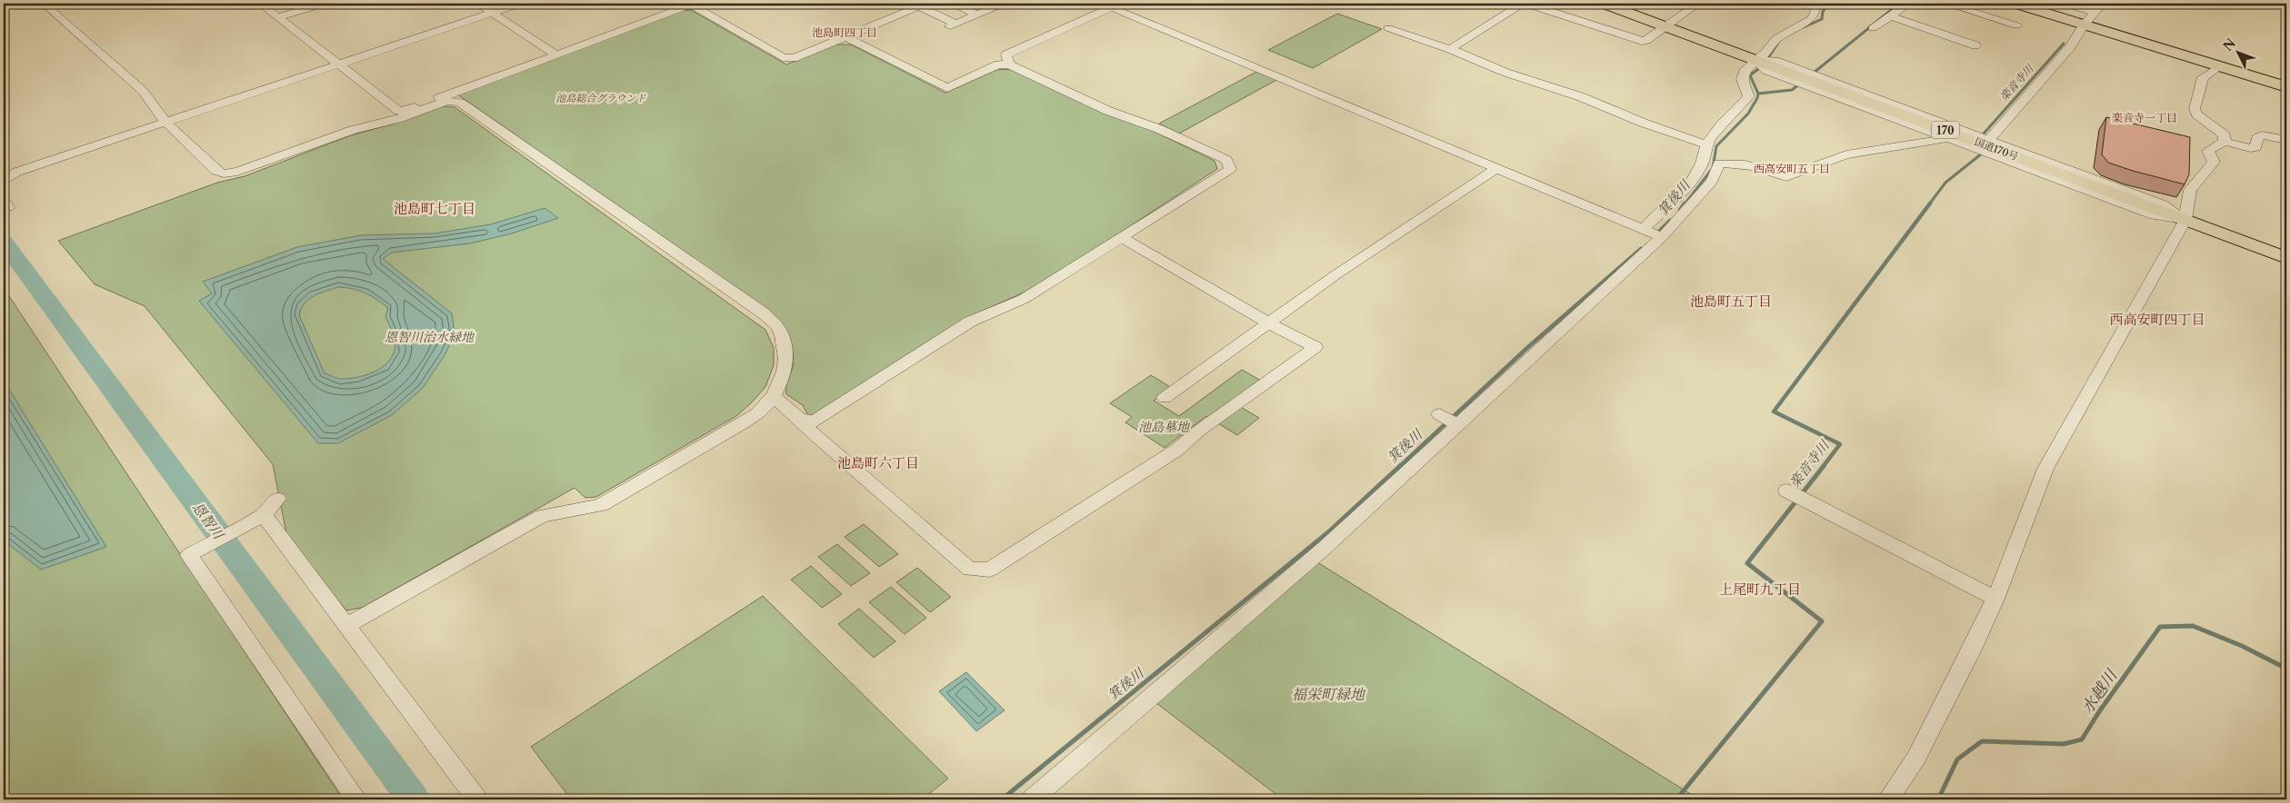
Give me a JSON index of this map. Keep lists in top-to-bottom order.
{
  "streets": {
    "highway": ["170", "国道170号"]
  },
  "districts": [
    "池島町四丁目",
    "楽音寺一丁目",
    "西高安町五丁目",
    "池島町七丁目",
    "池島町五丁目",
    "西高安町四丁目",
    "池島町六丁目",
    "上尾町九丁目"
  ],
  "water": [
    "楽音寺川",
    "箕後川",
    "恩智川",
    "水越川"
  ],
  "parks": [
    "池島総合グラウンド",
    "恩智川治水緑地",
    "池島墓地",
    "福栄町緑地"
  ],
  "north": "top left"
}
